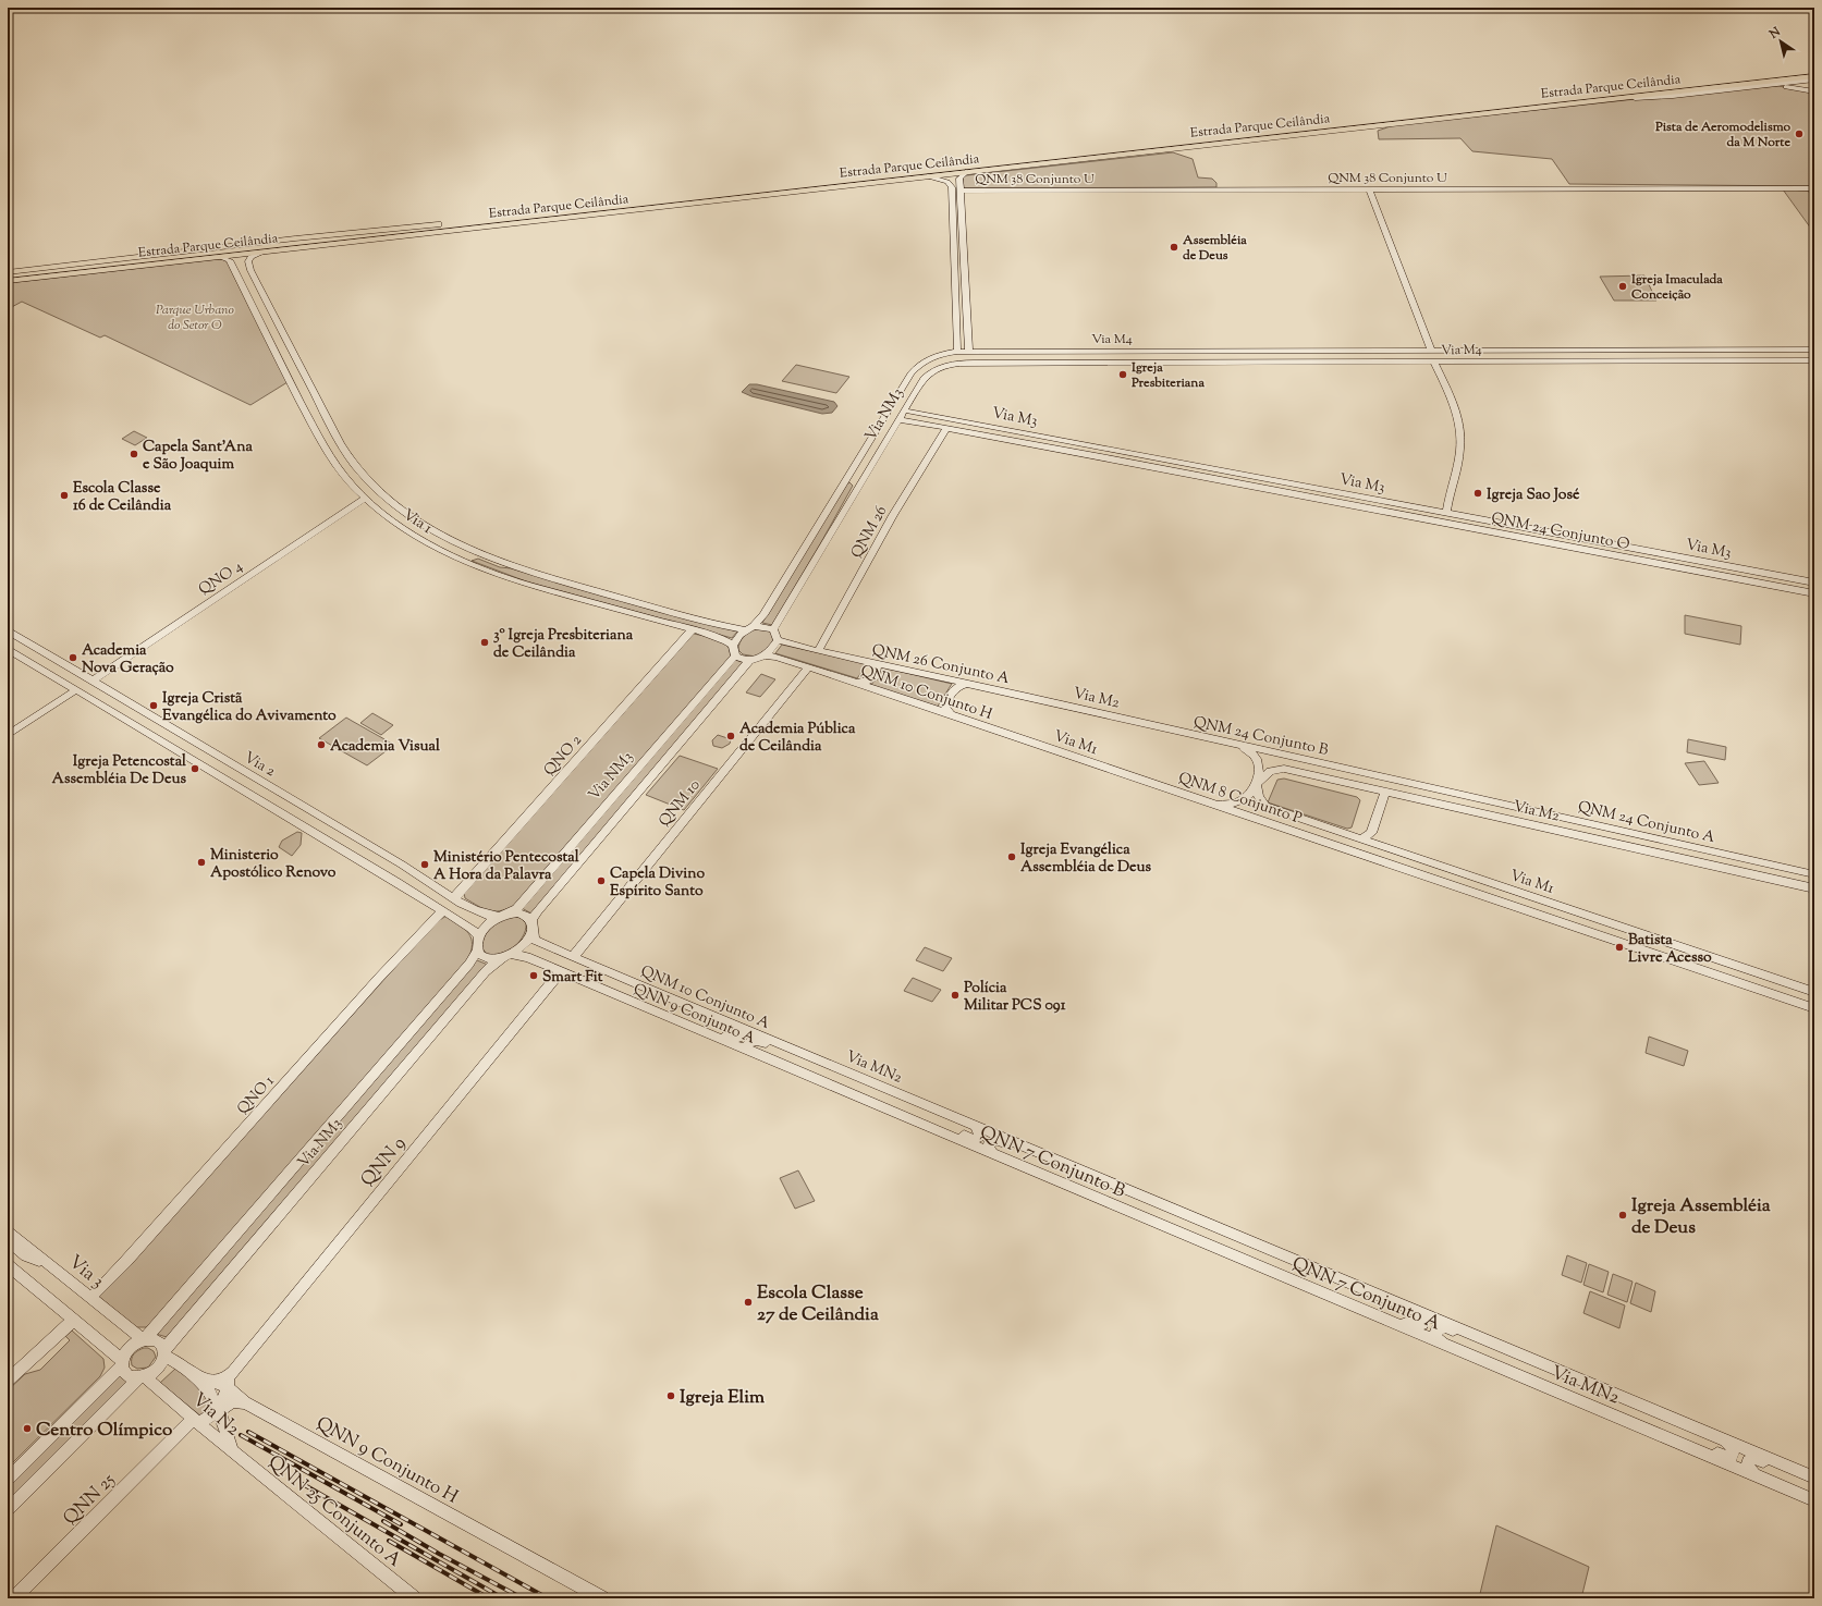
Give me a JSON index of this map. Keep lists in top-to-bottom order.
{
  "streets": {
    "highway": ["Estrada Parque Ceilândia"],
    "main road": [
      "QNM 38 Conjunto U",
      "Via M4",
      "Via NM3",
      "Via M3",
      "Via 1",
      "QNM 24 Conjunto O",
      "QNM 26",
      "QNO 4",
      "QNM 26 Conjunto A",
      "QNM 10 Conjunto H",
      "Via M2",
      "QNM 24 Conjunto B",
      "Via M1",
      "QNO 2",
      "Via 2",
      "QNM 8 Conjunto P",
      "QNM 10",
      "QNM 24 Conjunto A",
      "QNM 10 Conjunto A",
      "QNN 9 Conjunto A",
      "Via MN2",
      "QNO 1",
      "QNN 9",
      "QNN 7 Conjunto B",
      "Via 3",
      "QNN 7 Conjunto A",
      "Via N2",
      "QNN 9 Conjunto H",
      "QNN 25",
      "QNN 25 Conjunto A"
    ]
  },
  "crossings": [
    ["Estrada Parque Ceilândia", "Via 1"],
    ["Via M4", "Via NM3"],
    ["Via NM3", "Via M3"],
    ["Via NM3", "Via 1"],
    ["Via NM3", "Via 2"],
    ["Via NM3", "Via 3"],
    ["Via NM3", "Via N2"],
    ["Via M3", "QNM 24 Conjunto O"],
    ["Via 1", "QNO 4"],
    ["Via 1", "QNO 2"],
    ["QNM 26", "QNM 26 Conjunto A"],
    ["QNO 4", "Via 2"],
    ["QNM 26 Conjunto A", "Via M2"],
    ["QNM 10 Conjunto H", "Via M1"],
    ["QNM 10 Conjunto H", "QNM 10"],
    ["Via M2", "QNM 24 Conjunto B"],
    ["Via M2", "Via M1"],
    ["Via M2", "QNM 8 Conjunto P"],
    ["QNM 24 Conjunto B", "Via M1"],
    ["QNM 24 Conjunto B", "QNM 24 Conjunto A"],
    ["Via M1", "QNM 8 Conjunto P"],
    ["QNO 2", "Via 2"],
    ["Via 2", "QNO 1"],
    ["QNM 10", "QNM 10 Conjunto A"],
    ["QNM 10 Conjunto A", "Via MN2"],
    ["QNN 9 Conjunto A", "QNN 9"],
    ["QNN 9 Conjunto A", "QNN 7 Conjunto B"],
    ["Via MN2", "QNN 7 Conjunto A"],
    ["QNO 1", "Via 3"],
    ["QNN 9", "Via N2"],
    ["QNN 9", "QNN 9 Conjunto H"],
    ["QNN 7 Conjunto B", "QNN 7 Conjunto A"],
    ["Via 3", "Via N2"],
    ["Via N2", "QNN 9 Conjunto H"],
    ["Via N2", "QNN 25"],
    ["Via N2", "QNN 25 Conjunto A"]
  ],
  "parks": ["Parque Urbano do Setor O"],
  "places": [
    "Pista de Aeromodelismo da M Norte",
    "Assembléia de Deus",
    "Igreja Imaculada Conceição",
    "Igreja Presbiteriana",
    "Capela Sant'Ana e São Joaquim",
    "Igreja Sao José",
    "Escola Classe 16 de Ceilândia",
    "3º Igreja Presbiteriana de Ceilândia",
    "Academia Nova Geração",
    "Igreja Cristã Evangélica do Avivamento",
    "Academia Pública de Ceilândia",
    "Academia Visual",
    "Igreja Petencostal Assembléia De Deus",
    "Igreja Evangélica Assembléia de Deus",
    "Ministerio Apostólico Renovo",
    "Ministério Pentecostal A Hora da Palavra",
    "Capela Divino Espírito Santo",
    "Batista Livre Acesso",
    "Smart Fit",
    "Polícia Militar PCS 091",
    "Igreja Assembléia de Deus",
    "Escola Classe 27 de Ceilândia",
    "Igreja Elim",
    "Centro Olímpico"
  ],
  "north": "top left"
}
